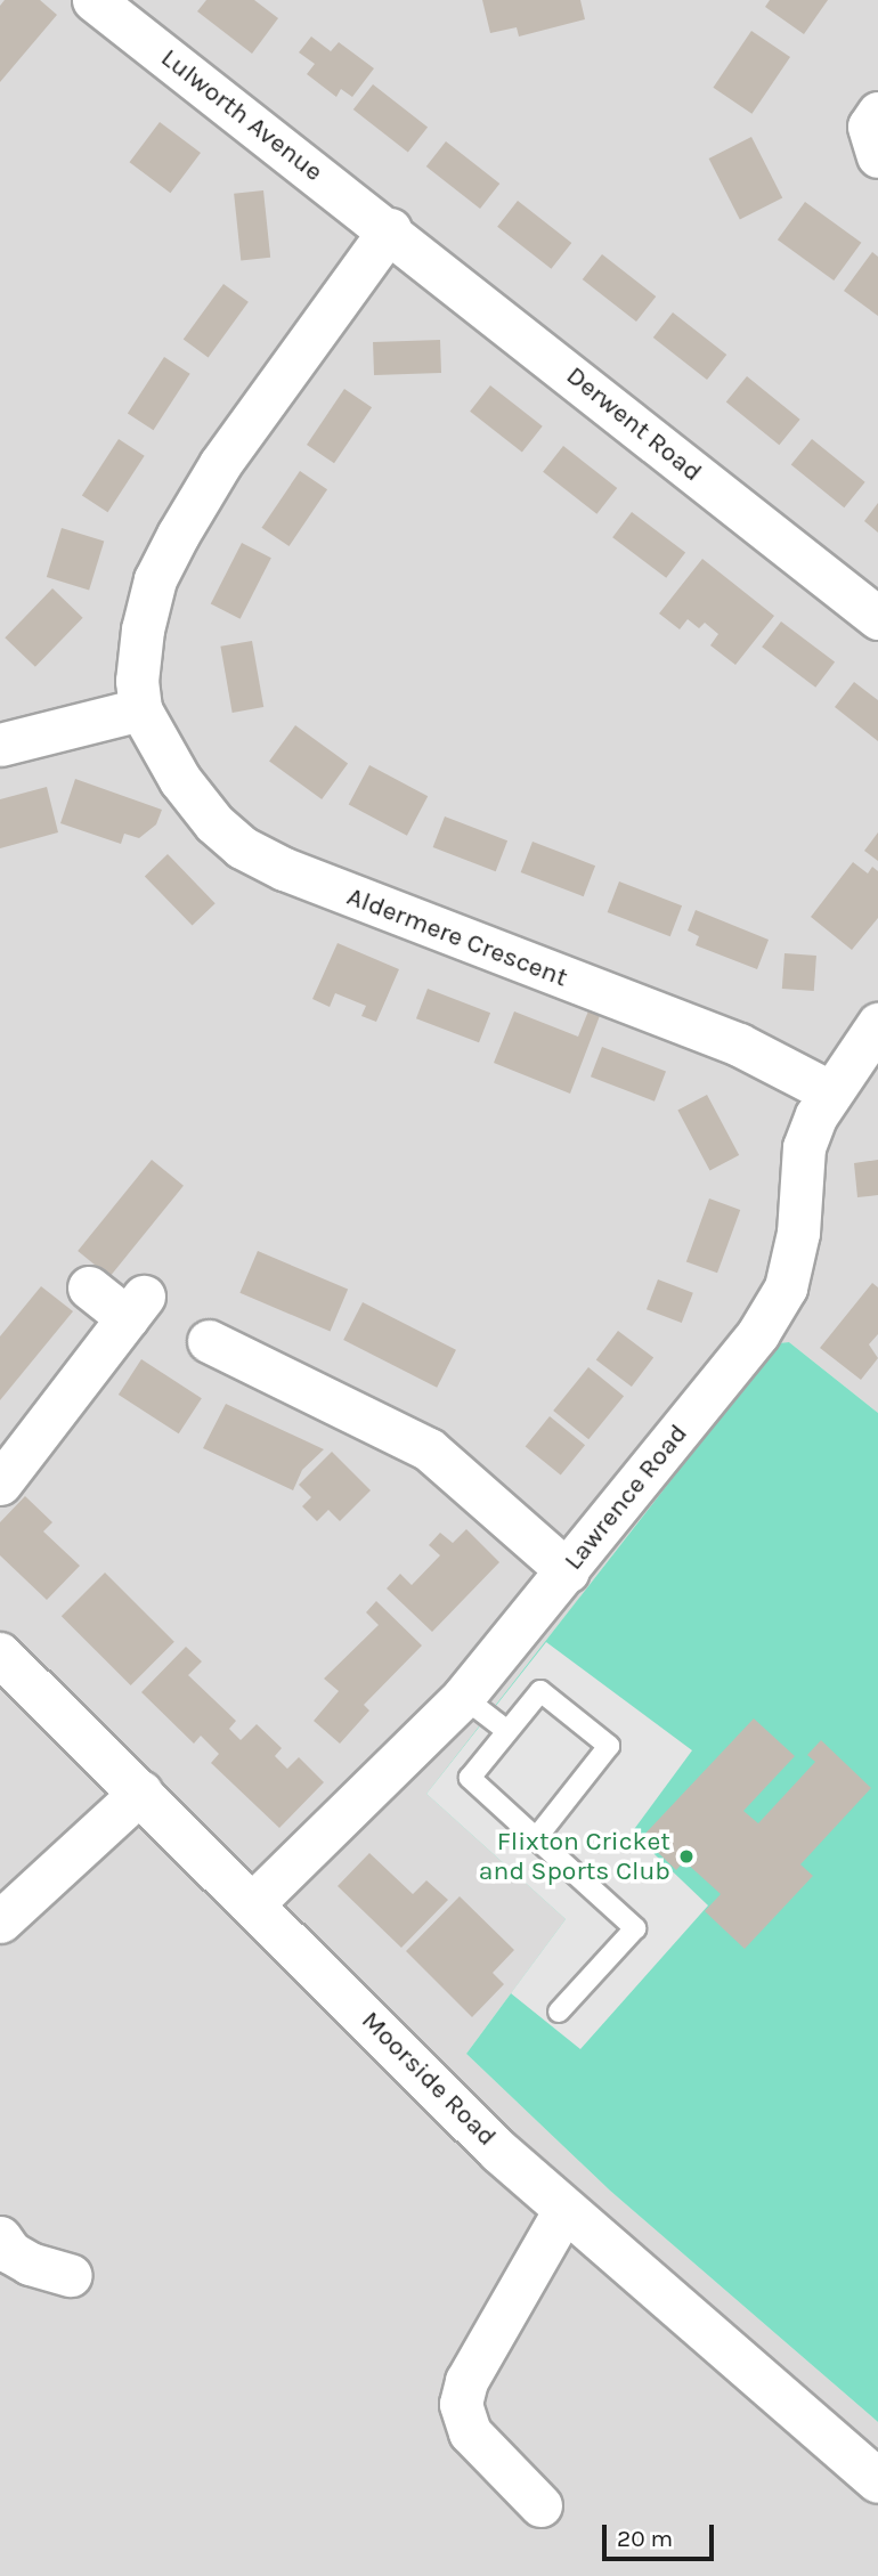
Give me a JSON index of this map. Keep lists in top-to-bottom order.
{
  "streets": {
    "street": [
      "Lulworth Avenue",
      "Derwent Road",
      "Aldermere Crescent",
      "Lawrence Road",
      "Moorside Road"
    ]
  },
  "crossings": [
    ["Lulworth Avenue", "Derwent Road"],
    ["Lulworth Avenue", "Aldermere Crescent"],
    ["Derwent Road", "Aldermere Crescent"],
    ["Aldermere Crescent", "Lawrence Road"],
    ["Lawrence Road", "Moorside Road"]
  ],
  "places": ["Flixton Cricket and Sports Club"],
  "scale_bar": "20 m"
}
